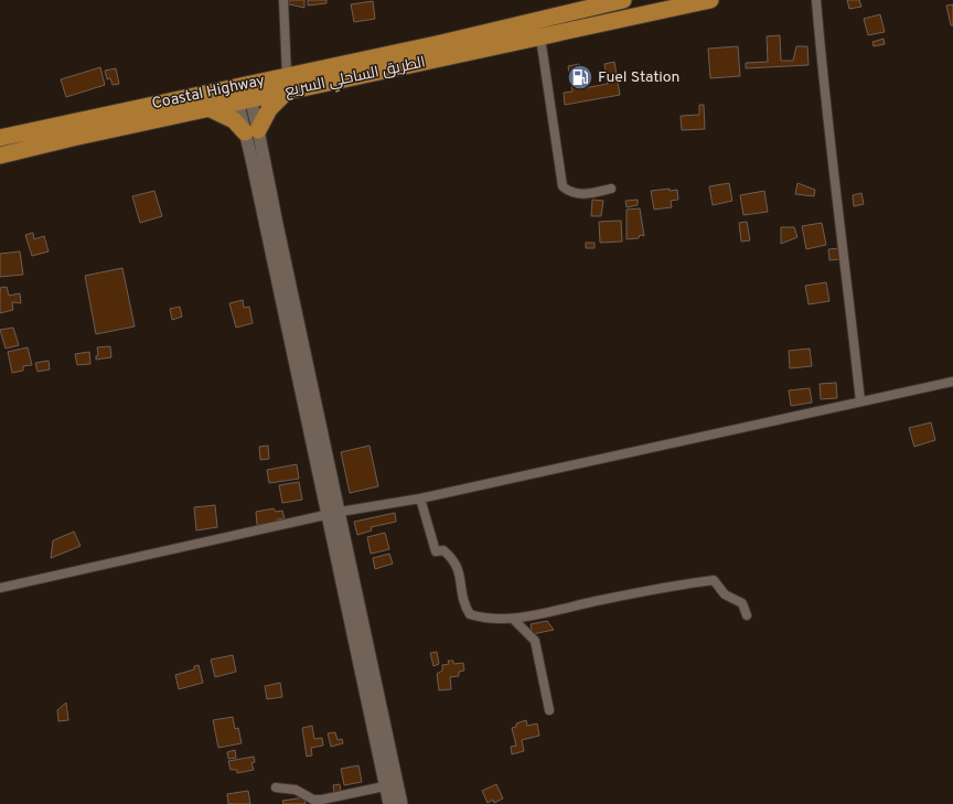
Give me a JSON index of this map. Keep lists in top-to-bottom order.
{
  "streets": {
    "highway": ["الطريق الساحلي السريع", "Coastal Highway"]
  },
  "crossings": [
    ["الطريق الساحلي السريع", "Coastal Highway"]
  ],
  "places": {
    "fuel station": ["Fuel Station"]
  }
}
